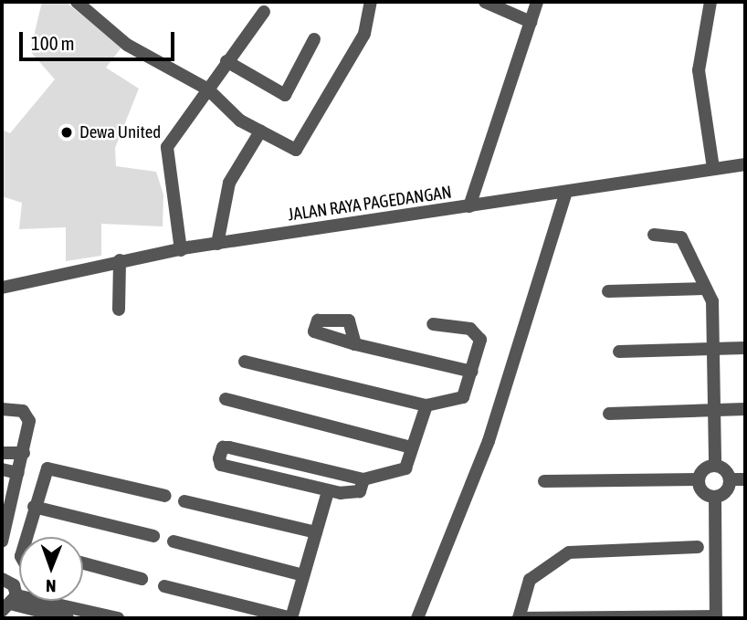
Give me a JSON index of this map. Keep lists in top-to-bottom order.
{
  "streets": {
    "street": ["JALAN RAYA PAGEDANGAN"]
  },
  "places": ["Dewa United"],
  "scale_bar": "100 m",
  "north": "bottom"
}
